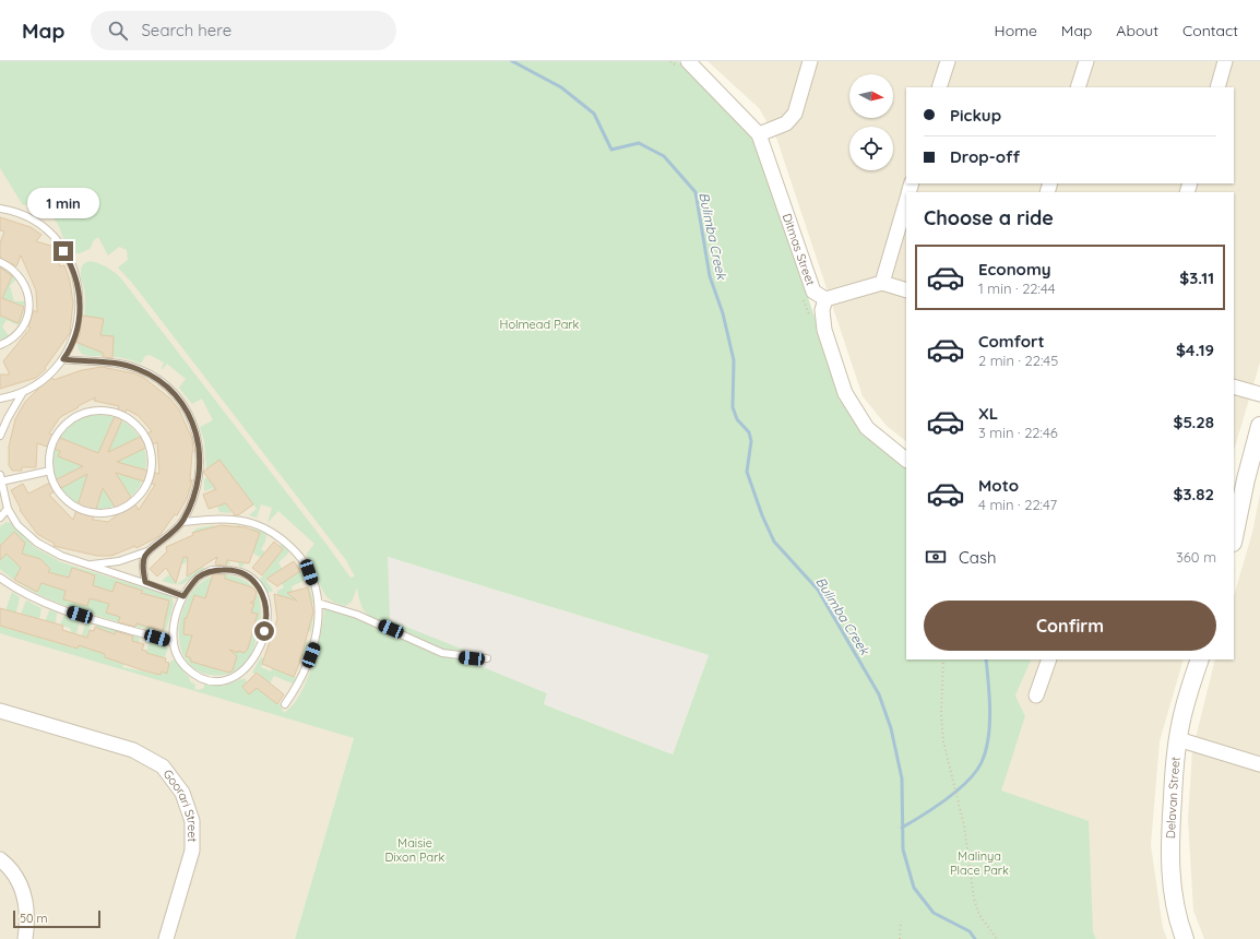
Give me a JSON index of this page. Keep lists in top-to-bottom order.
{
  "streets": {
    "street": ["Ditmas Street", "Delavan Street", "Goorari Street"]
  },
  "water": ["Bulimba Creek"],
  "parks": ["Holmead Park", "Maisie Dixon Park", "Malinya Place Park"],
  "scale_bar": "50 m",
  "north": "right",
  "page": {
    "header": "Map",
    "search": "Search here",
    "nav": [
      "Home",
      "Map",
      "About",
      "Contact"
    ],
    "banner": ["Pickup", "Drop-off"],
    "bubble": "1 min",
    "heading": "Choose a ride",
    "list": [
      {
        "name": "Economy",
        "note": "1 min · 22:44",
        "value": "$3.11"
      },
      {
        "name": "Comfort",
        "note": "2 min · 22:45",
        "value": "$4.19"
      },
      {
        "name": "XL",
        "note": "3 min · 22:46",
        "value": "$5.28"
      },
      {
        "name": "Moto",
        "note": "4 min · 22:47",
        "value": "$3.82"
      }
    ],
    "pay": ["Cash", "360 m"],
    "buttons": "Confirm",
    "scale": "50 m"
  }
}
